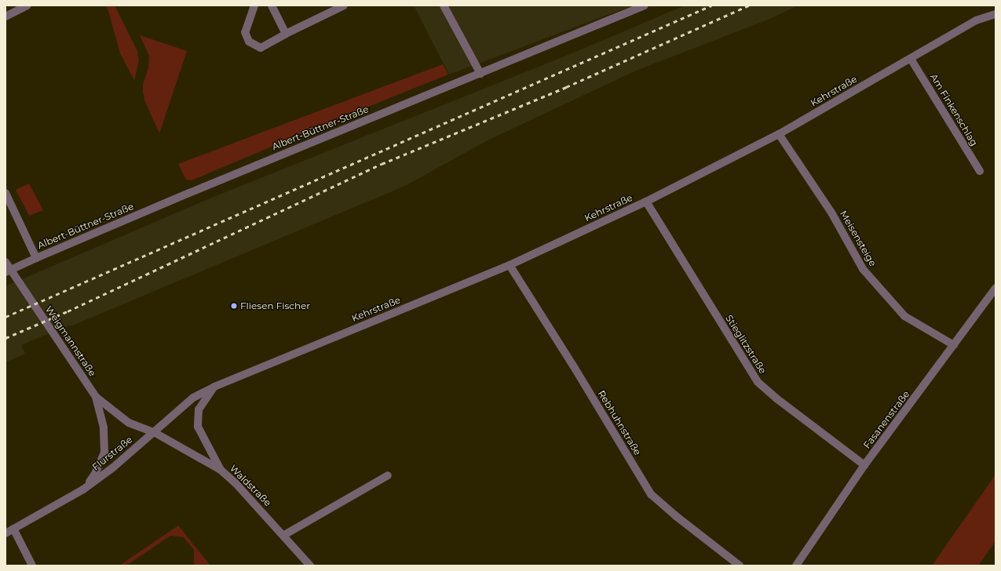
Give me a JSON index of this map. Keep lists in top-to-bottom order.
{
  "streets": {
    "street": [
      "Kehrstraße",
      "Am Finkenschlag",
      "Albert-Büttner-Straße",
      "Meisensteige",
      "Weigmannstraße",
      "Stieglitzstraße",
      "Fasanenstraße",
      "Rebhuhnstraße",
      "Flurstraße",
      "Waldstraße"
    ]
  },
  "crossings": [
    ["Kehrstraße", "Am Finkenschlag"],
    ["Kehrstraße", "Meisensteige"],
    ["Kehrstraße", "Stieglitzstraße"],
    ["Kehrstraße", "Rebhuhnstraße"],
    ["Kehrstraße", "Flurstraße"],
    ["Kehrstraße", "Waldstraße"],
    ["Meisensteige", "Fasanenstraße"],
    ["Weigmannstraße", "Flurstraße"],
    ["Weigmannstraße", "Waldstraße"],
    ["Stieglitzstraße", "Fasanenstraße"],
    ["Flurstraße", "Waldstraße"]
  ],
  "places": ["Fliesen Fischer"]
}
